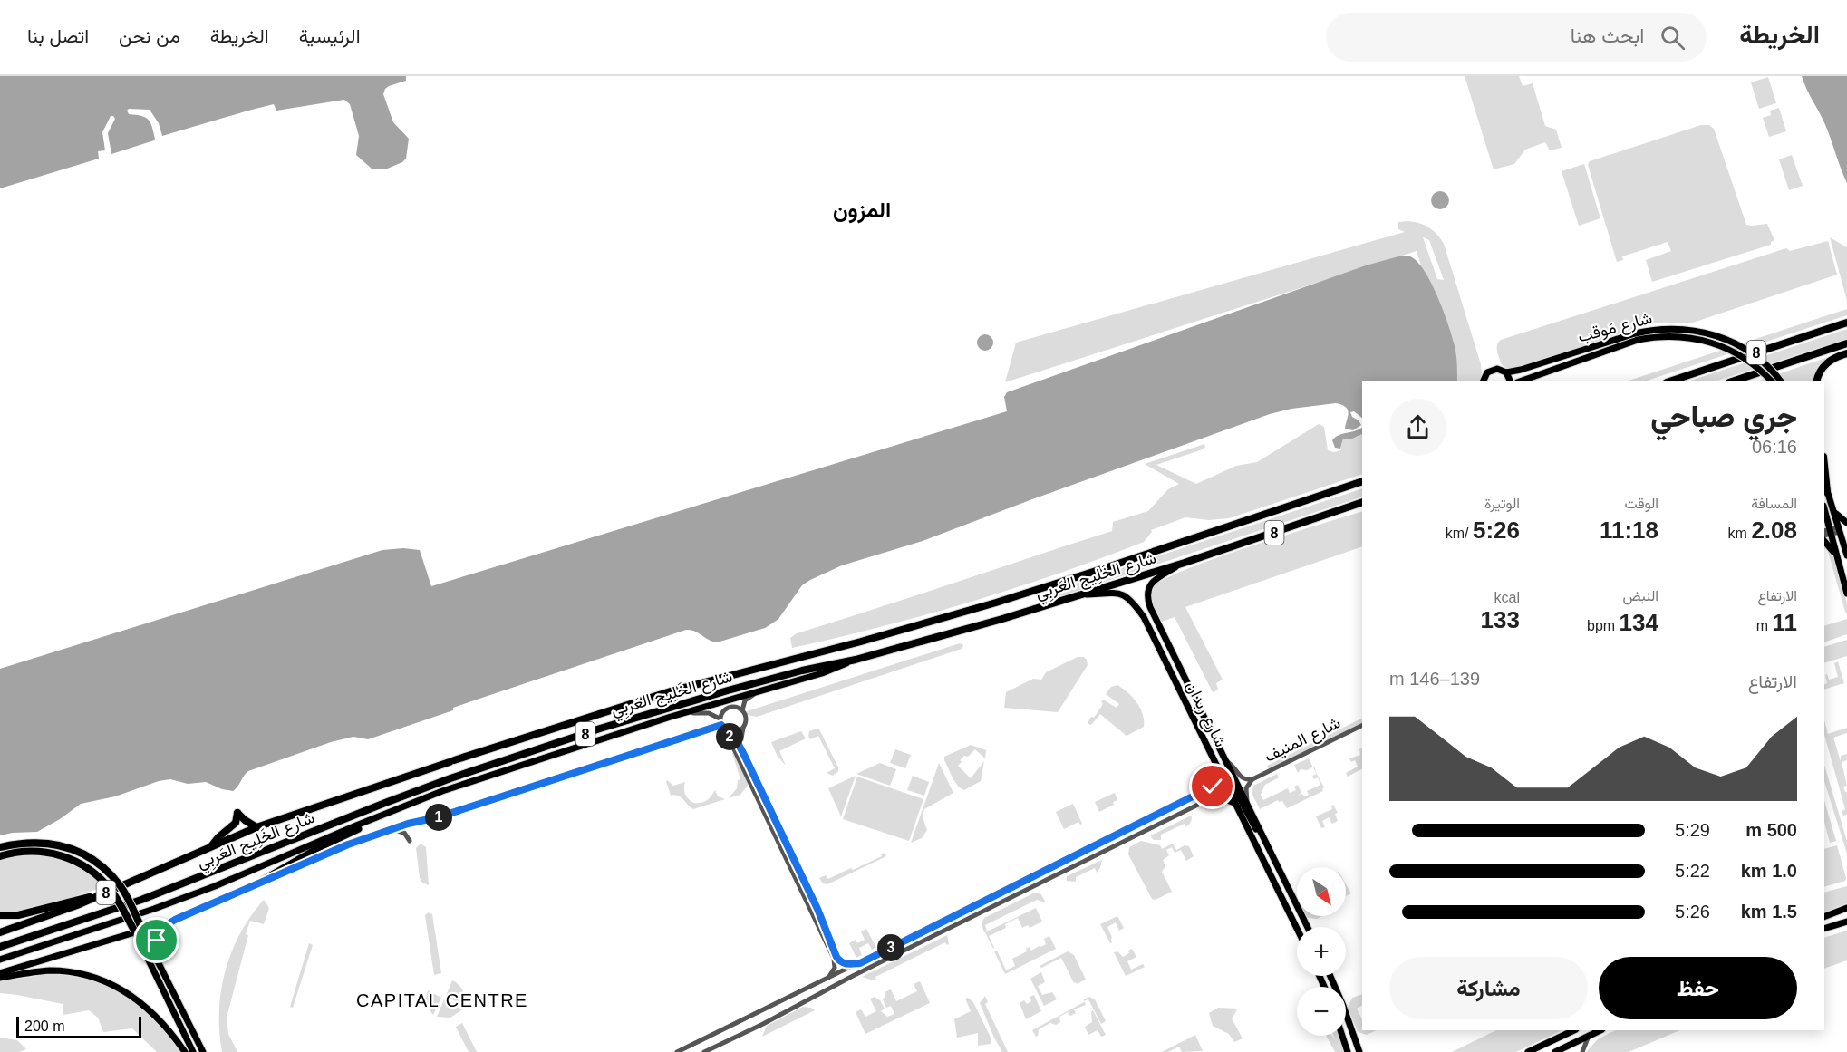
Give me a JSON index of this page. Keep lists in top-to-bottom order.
{
  "streets": {
    "highway": ["8", "شارع الخَلِيج العَربِي"],
    "main road": ["شارع مَوقب", "شارع ربدان"],
    "street": ["شارع المنيف"]
  },
  "crossings": [
    ["شارع الخَلِيج العَربِي", "شارع ربدان"],
    ["شارع ربدان", "شارع المنيف"]
  ],
  "districts": ["المزون", "CAPITAL CENTRE"],
  "scale_bar": "200 m",
  "north": "bottom right",
  "page": {
    "header": "الخريطة",
    "search": "ابحث هنا",
    "nav": [
      "الرئيسية",
      "الخريطة",
      "من نحن",
      "اتصل بنا"
    ],
    "heading": ["جري صباحي", "06:16"],
    "stats": [
      ["المسافة", "2.08 km"],
      ["الوقت", "11:18"],
      ["الوتيرة", "5:26 /km"],
      ["الارتفاع", "11 m"],
      ["النبض", "134 bpm"],
      ["kcal", "133"]
    ],
    "chart": ["الارتفاع", "139–146 m"],
    "pins": ["2", "1", "3"],
    "list": [
      {
        "name": "500 m",
        "note": "5:29"
      },
      {
        "name": "1.0 km",
        "note": "5:22"
      },
      {
        "name": "1.5 km",
        "note": "5:26"
      }
    ],
    "map_buttons": ["+", "−"],
    "buttons": ["حفظ", "مشاركة"],
    "scale": "200 m"
  }
}
